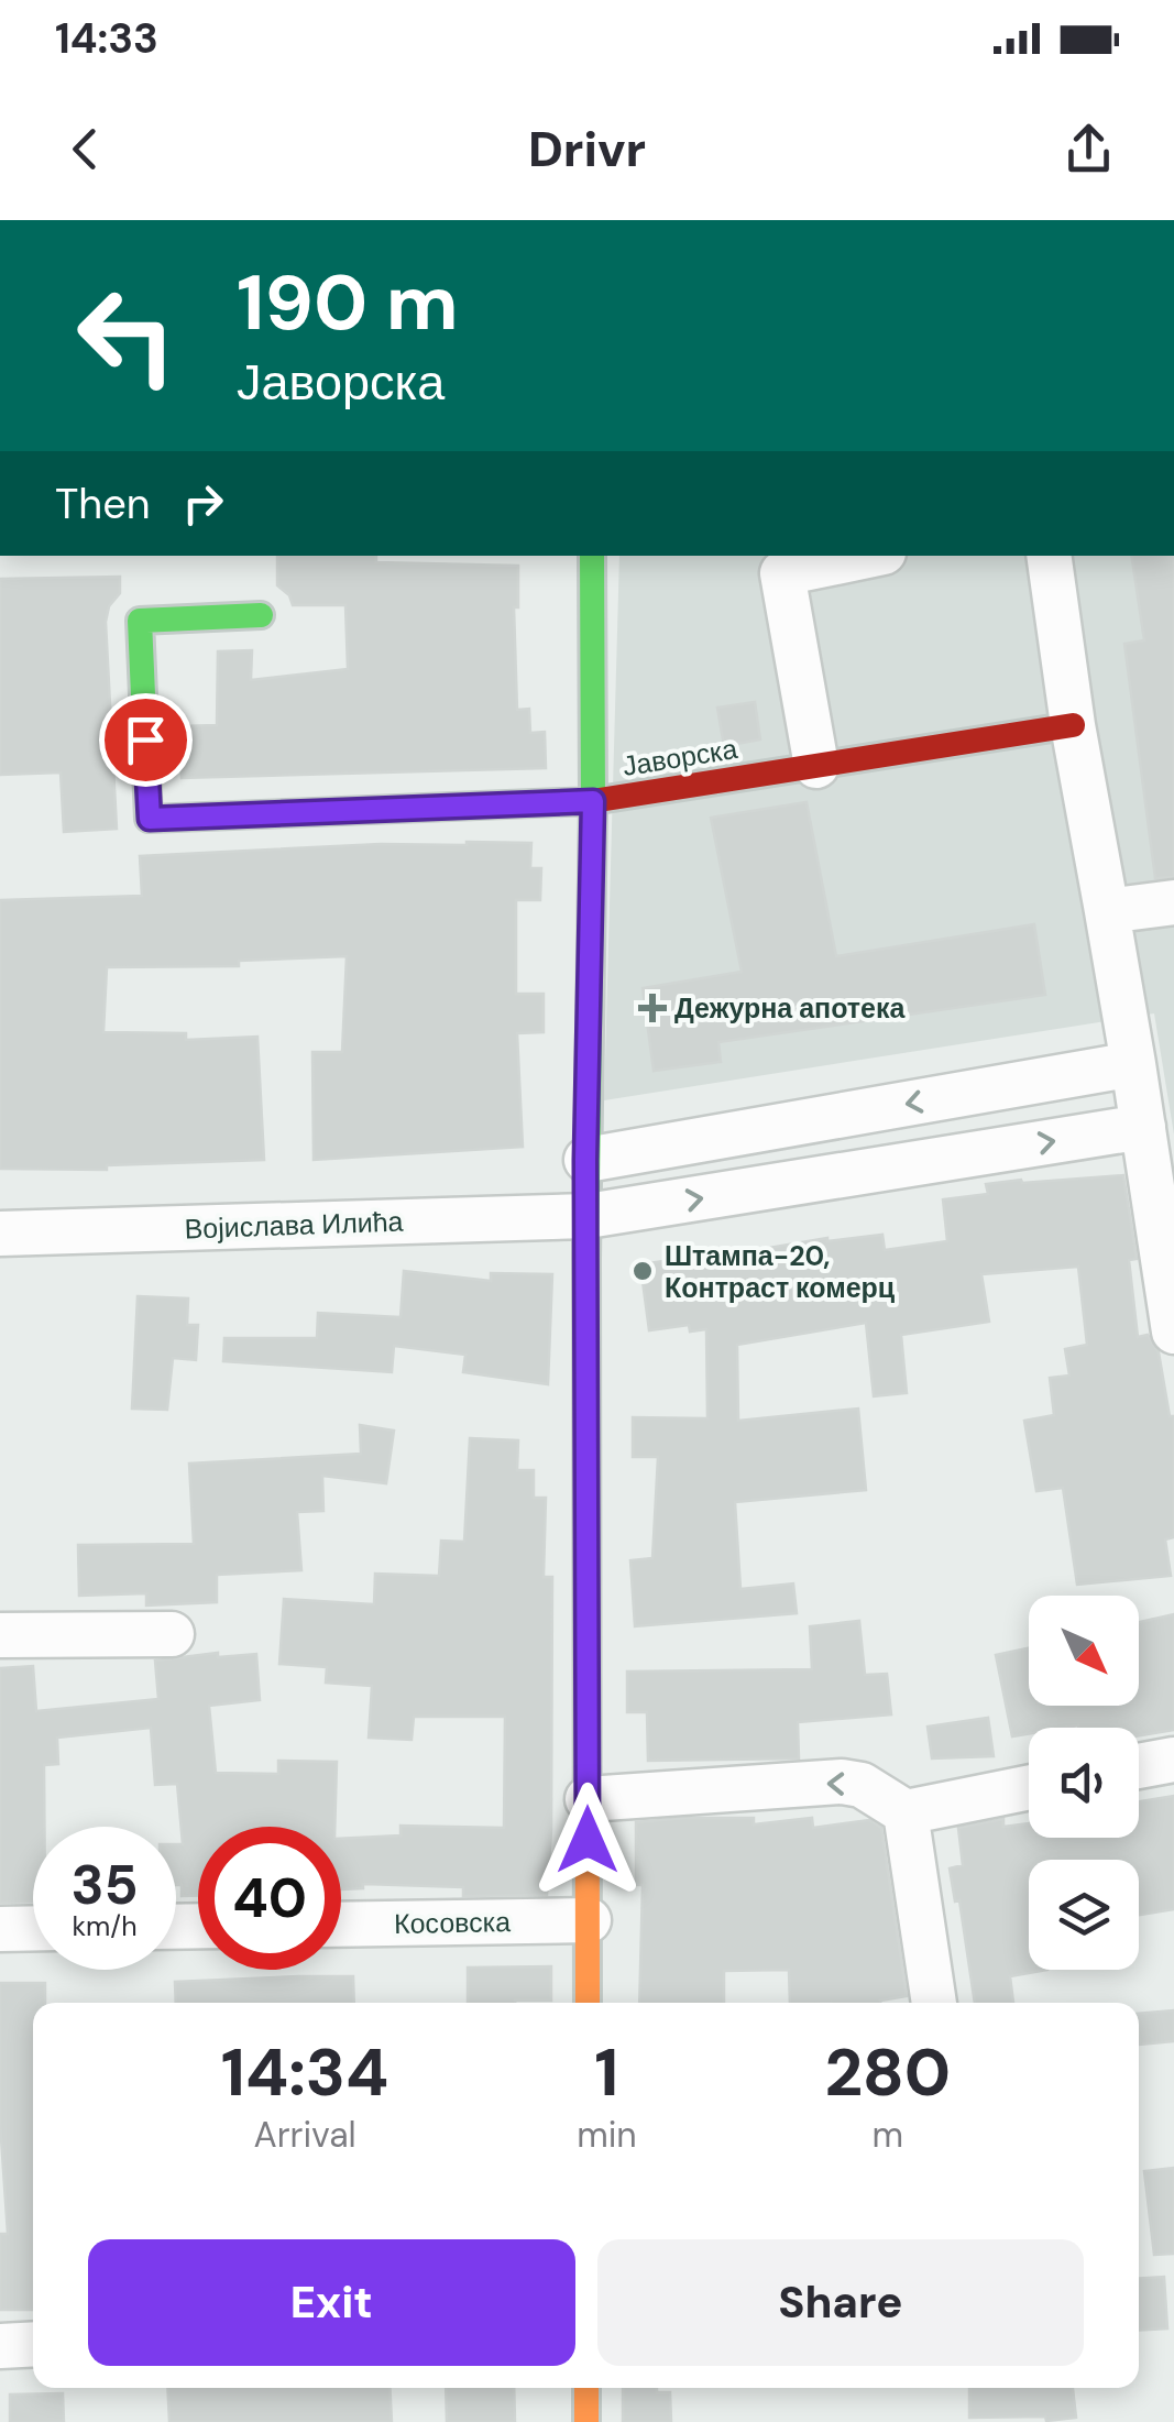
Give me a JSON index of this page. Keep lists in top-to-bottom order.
{
  "streets": {
    "street": ["Јаворска", "Војислава Илића", "Косовска"]
  },
  "places": {
    "health": ["Дежурна апотека"],
    "other": ["Штампа-20, Контраст комерц"]
  },
  "north": "bottom right",
  "page": {
    "status": "14:33",
    "header": "Drivr",
    "turn": ["190 m", "Јаворска"],
    "then": "Then",
    "speed": "35 km/h",
    "limit": "40",
    "eta": [
      "14:34",
      "Arrival",
      "1",
      "min",
      "280",
      "m"
    ],
    "buttons": ["Exit", "Share"]
  }
}
